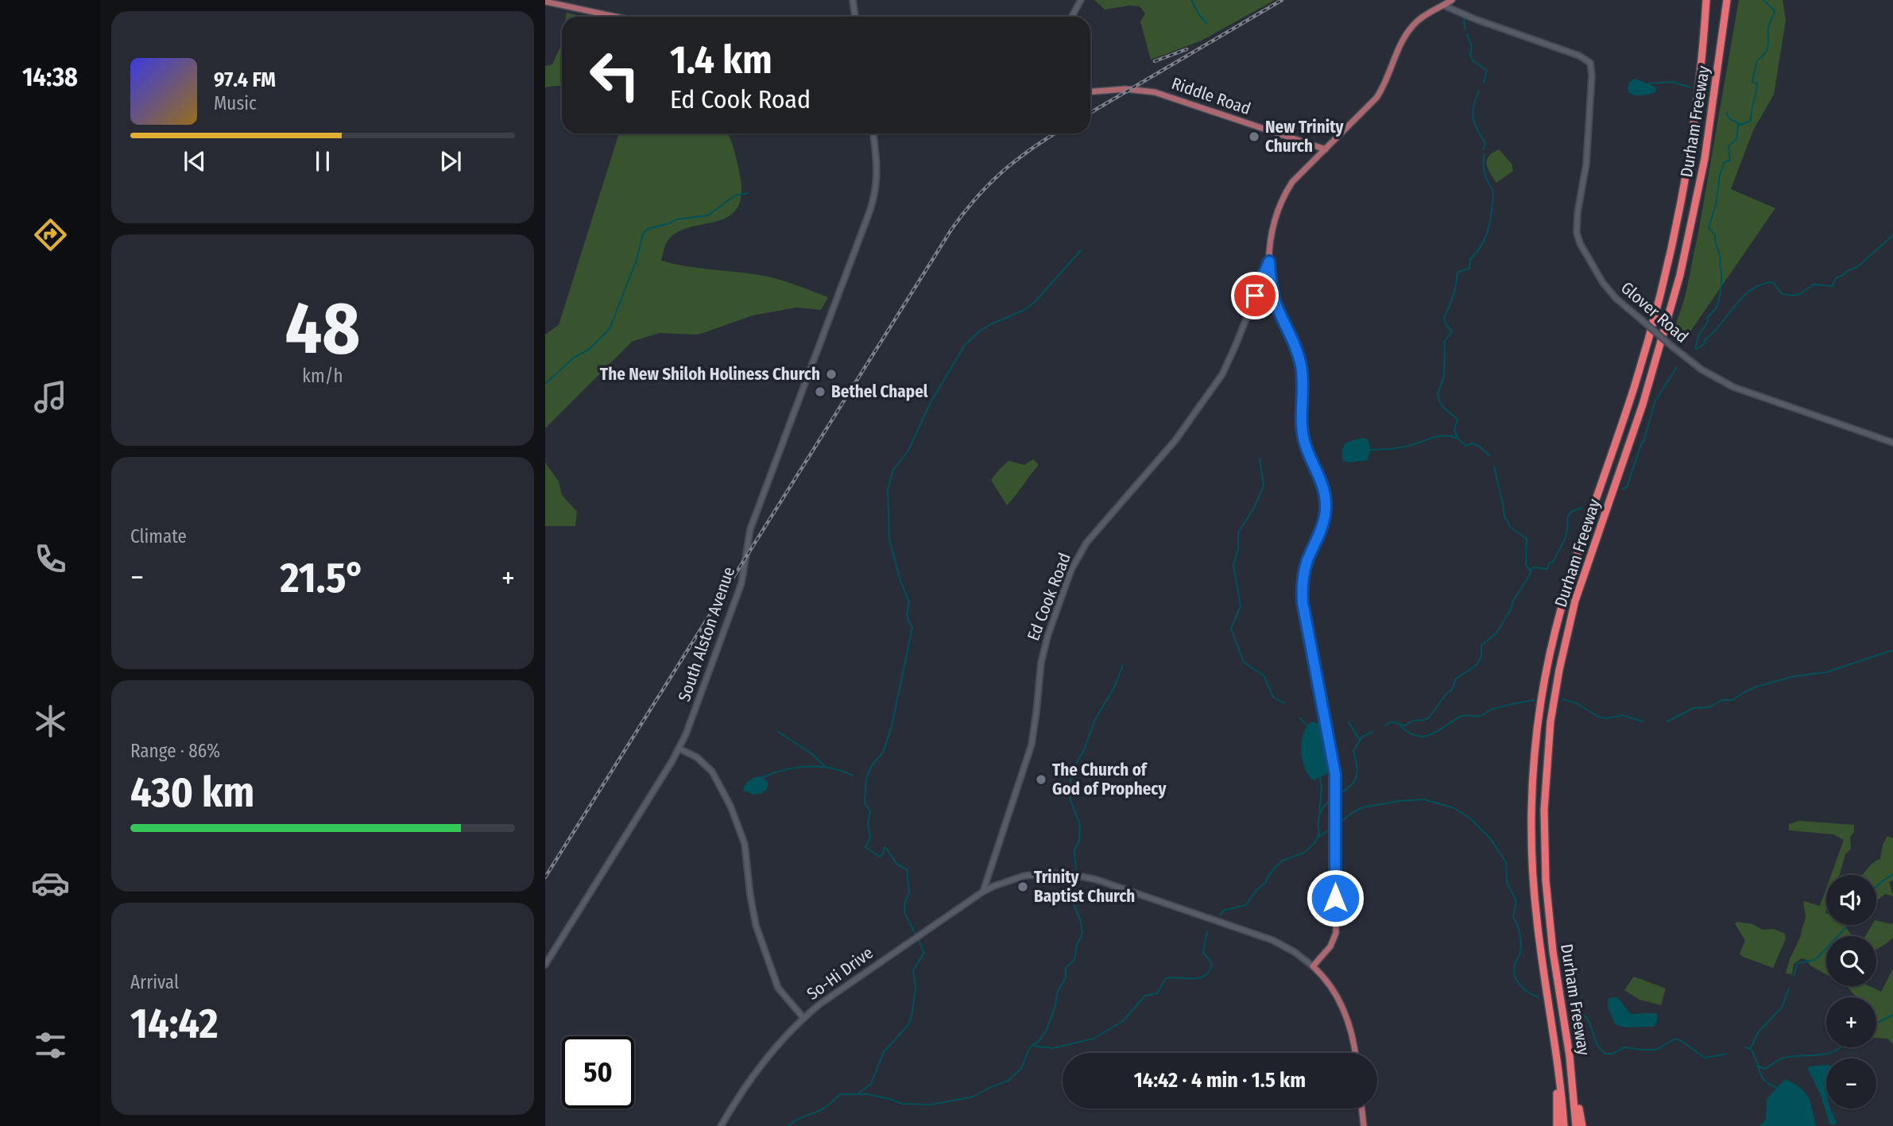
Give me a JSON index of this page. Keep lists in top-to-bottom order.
{
  "streets": {
    "highway": ["Durham Freeway"],
    "main road": ["Riddle Road"],
    "street": [
      "Glover Road",
      "Ed Cook Road",
      "South Alston Avenue",
      "So-Hi Drive"
    ]
  },
  "crossings": [
    ["Ed Cook Road", "So-Hi Drive"],
    ["South Alston Avenue", "So-Hi Drive"]
  ],
  "places": [
    "New Trinity Church",
    "The New Shiloh Holiness Church",
    "Bethel Chapel",
    "The Church of God of Prophecy",
    "Trinity Baptist Church"
  ],
  "page": {
    "tabs": "14:38",
    "turn": ["1.4 km", "Ed Cook Road"],
    "song": ["97.4 FM", "Music"],
    "tile": [
      ["48", "km/h"],
      "Climate",
      ["Range · 86%", "430 km"],
      ["Arrival", "14:42"]
    ],
    "heat": ["−", "21.5°", "+"],
    "map_buttons": ["+", "−"],
    "limit": "50",
    "trip": "14:42 · 4 min · 1.5 km"
  }
}
